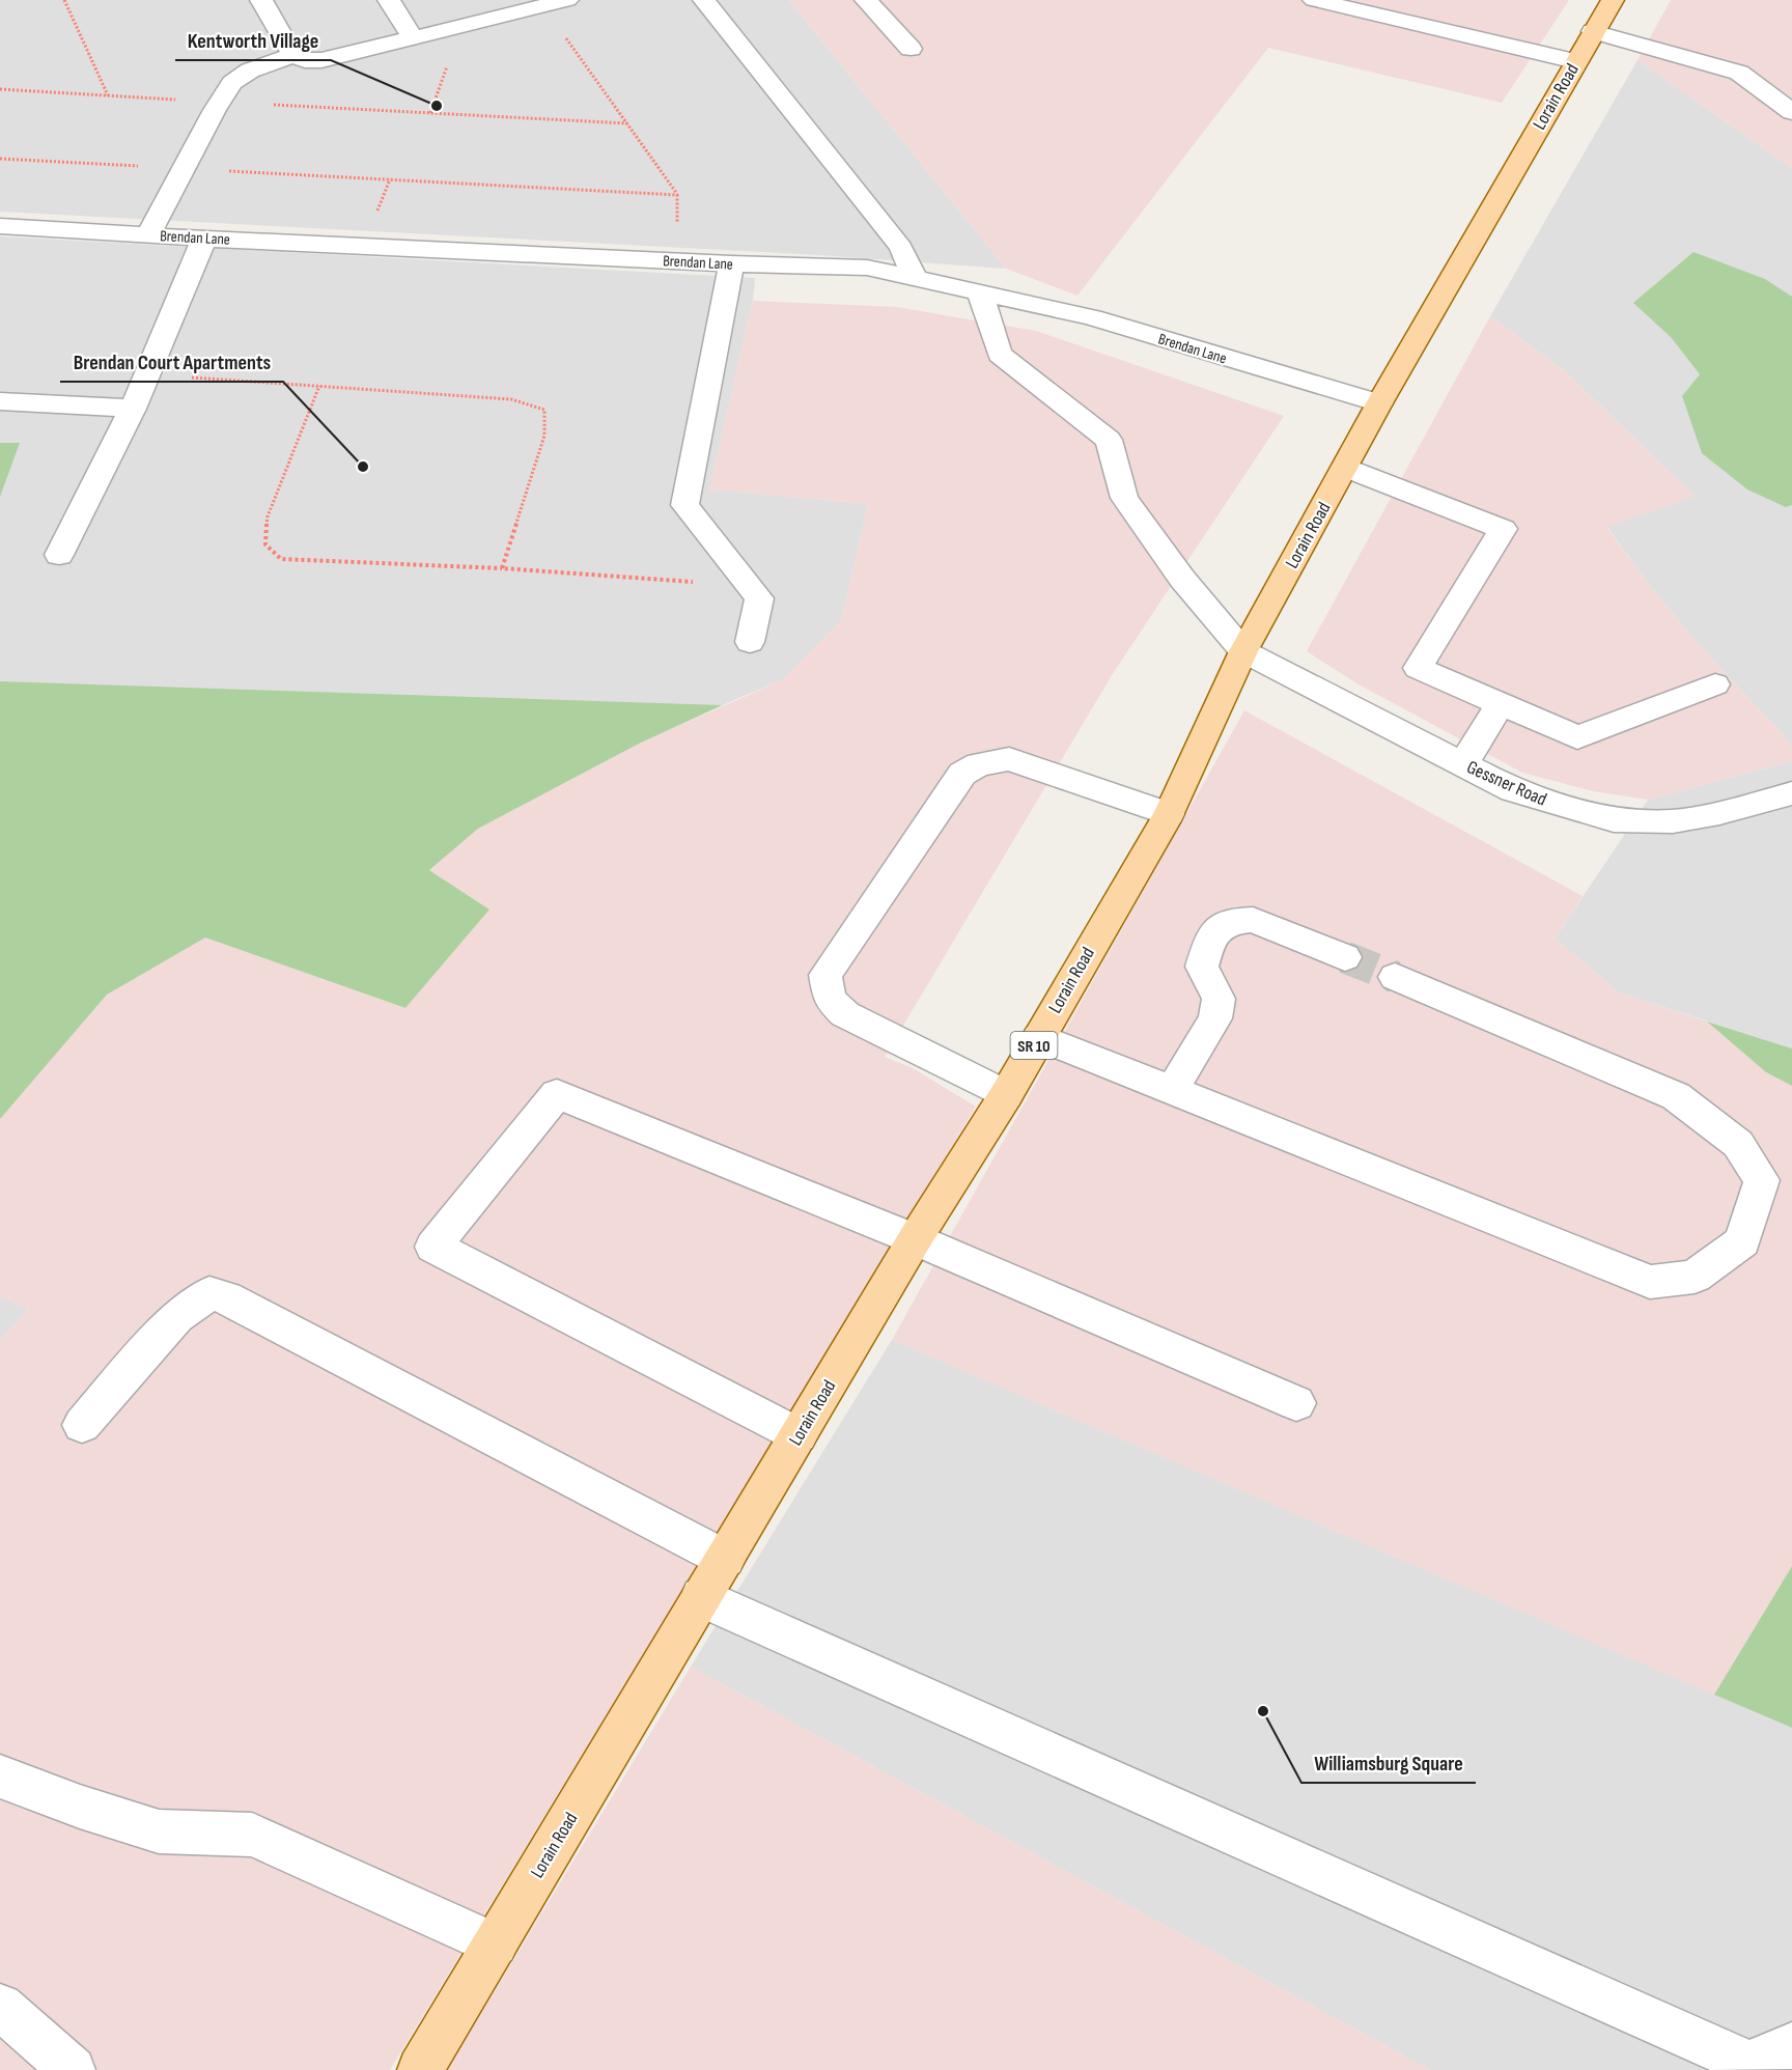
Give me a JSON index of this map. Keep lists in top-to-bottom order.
{
  "streets": {
    "main road": ["Lorain Road", "SR 10"],
    "street": ["Brendan Lane", "Gessner Road"]
  },
  "crossings": [
    ["Lorain Road", "Brendan Lane"],
    ["Lorain Road", "Gessner Road"]
  ],
  "places": ["Kentworth Village", "Brendan Court Apartments", "Williamsburg Square"]
}
